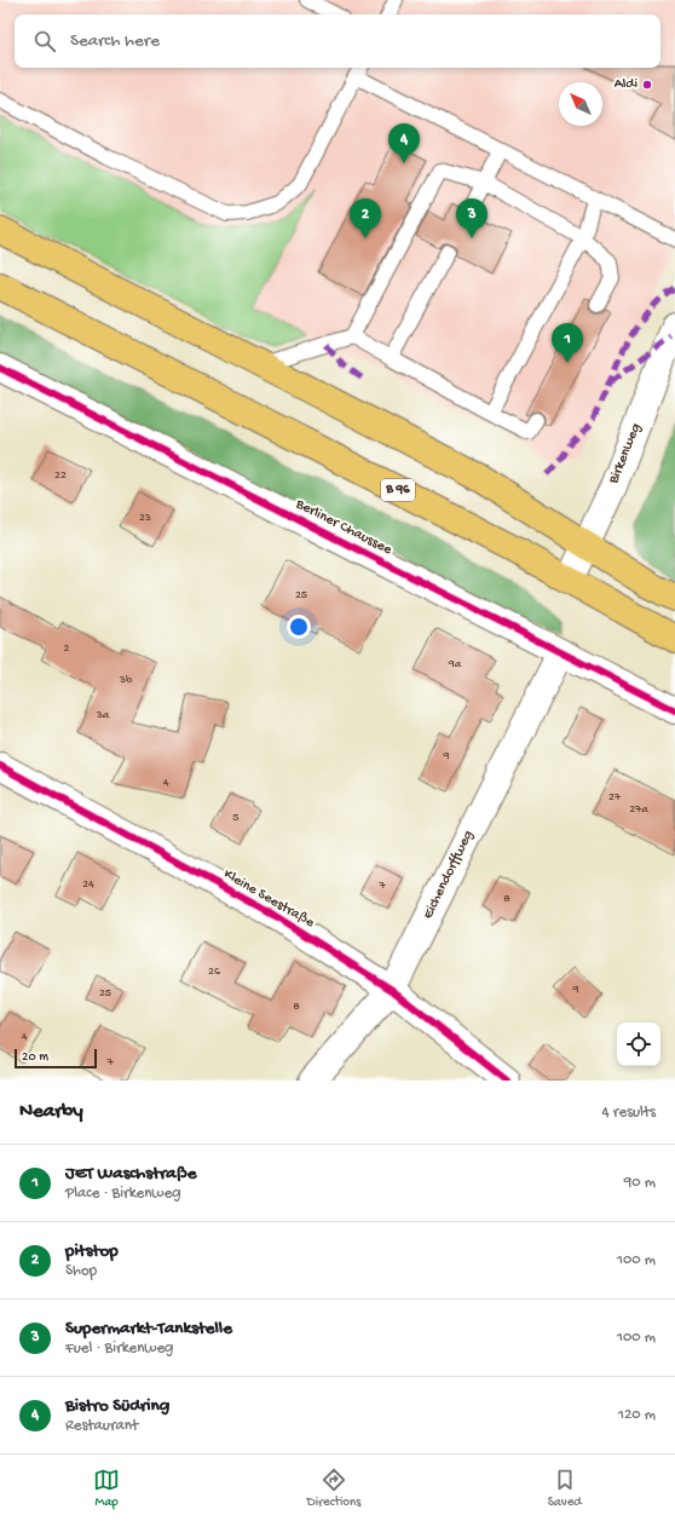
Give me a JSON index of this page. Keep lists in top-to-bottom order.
{
  "streets": {
    "main road": ["B 96"],
    "street": [
      "Birkenweg",
      "Berliner Chaussee",
      "Eichendorffweg",
      "Kleine Seestraße"
    ]
  },
  "crossings": [
    ["Birkenweg", "B 96"],
    ["Berliner Chaussee", "Eichendorffweg"],
    ["Eichendorffweg", "Kleine Seestraße"]
  ],
  "places": ["Aldi"],
  "house_numbers": [
    "22",
    "23",
    "25",
    "2",
    "9a",
    "3b",
    "3a",
    "9",
    "4",
    "27",
    "27a",
    "5",
    "24",
    "7",
    "8",
    "26",
    "9",
    "25",
    "8",
    "4",
    "7"
  ],
  "scale_bar": "20 m",
  "north": "top left",
  "page": {
    "search": "Search here",
    "pins": [
      "4",
      "2",
      "3",
      "1"
    ],
    "scale": "20 m",
    "heading": ["Nearby", "4 results"],
    "list": [
      {
        "mark": "1",
        "name": "JET Waschstraße",
        "note": "Place · Birkenweg",
        "value": "90 m"
      },
      {
        "mark": "2",
        "name": "pitstop",
        "note": "Shop",
        "value": "100 m"
      },
      {
        "mark": "3",
        "name": "Supermarkt-Tankstelle",
        "note": "Fuel · Birkenweg",
        "value": "100 m"
      },
      {
        "mark": "4",
        "name": "Bistro Südring",
        "note": "Restaurant",
        "value": "120 m"
      }
    ],
    "nav": ["Map", "Directions", "Saved"]
  }
}
